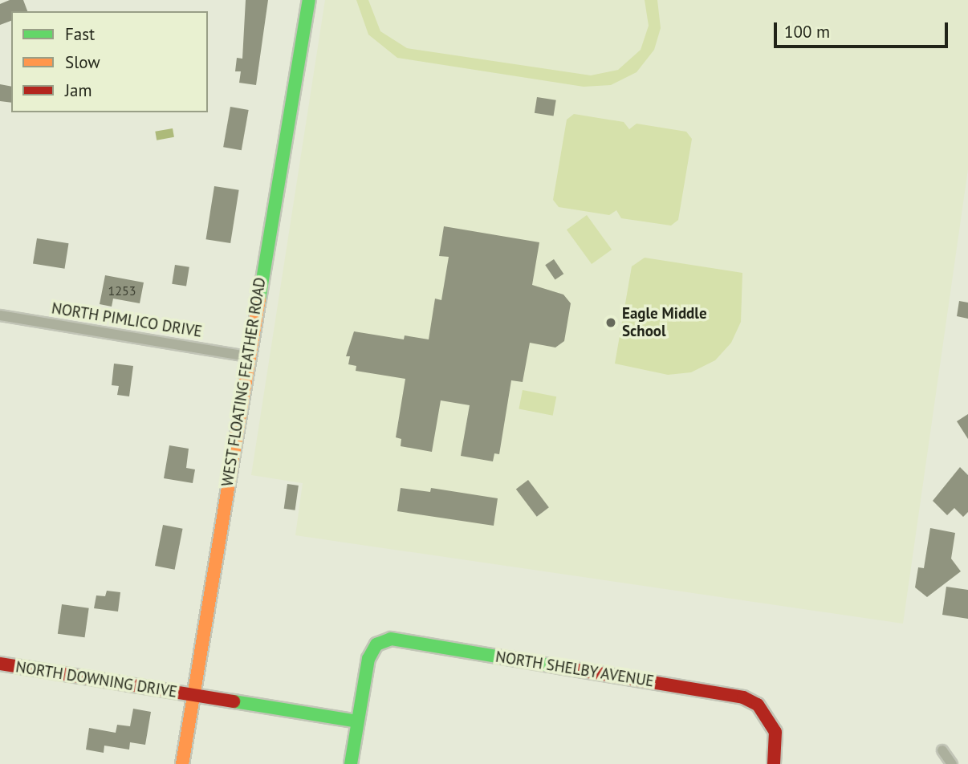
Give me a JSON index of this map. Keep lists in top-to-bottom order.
{
  "streets": {
    "street": [
      "NORTH PIMLICO DRIVE",
      "WEST FLOATING FEATHER ROAD",
      "NORTH SHELBY AVENUE",
      "NORTH DOWNING DRIVE"
    ]
  },
  "crossings": [
    ["NORTH PIMLICO DRIVE", "WEST FLOATING FEATHER ROAD"],
    ["WEST FLOATING FEATHER ROAD", "NORTH DOWNING DRIVE"],
    ["NORTH SHELBY AVENUE", "NORTH DOWNING DRIVE"]
  ],
  "places": ["Eagle Middle School"],
  "house_numbers": ["1253"],
  "legend": ["Fast", "Slow", "Jam"],
  "scale_bar": "100 m"
}
